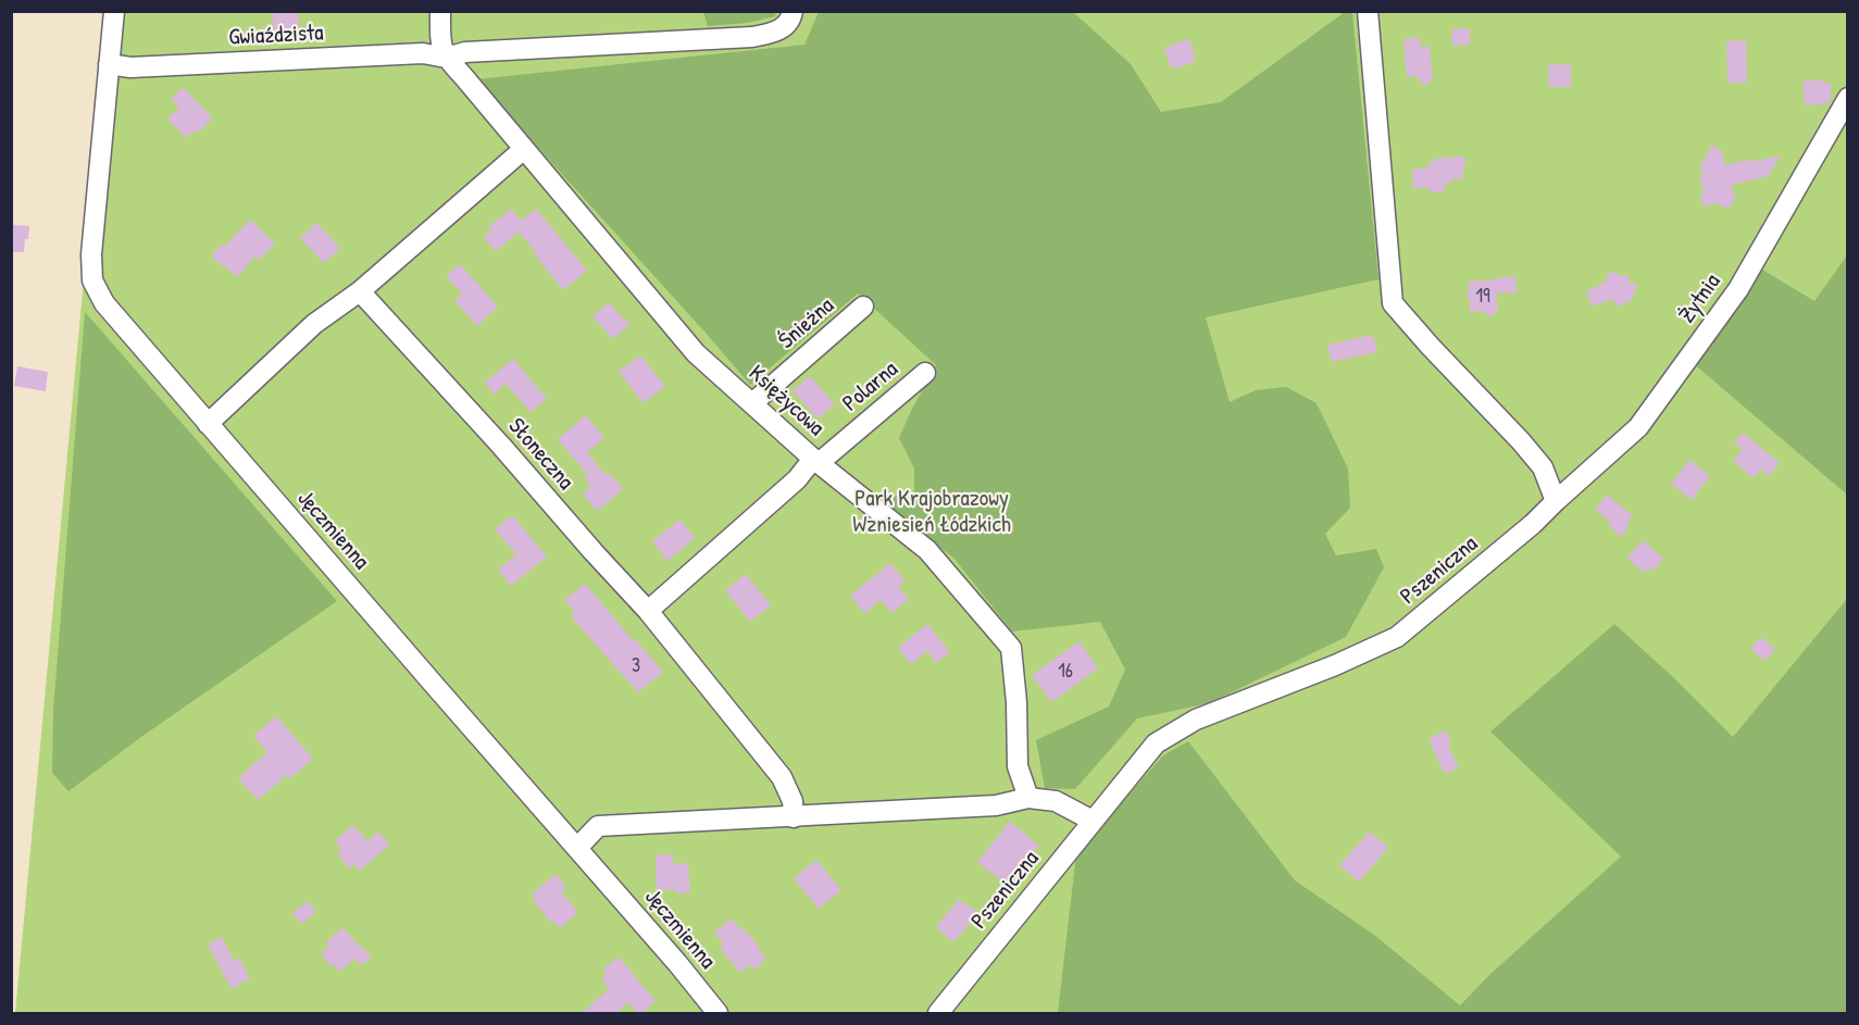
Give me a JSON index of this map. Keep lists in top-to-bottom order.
{
  "streets": {
    "street": [
      "Gwiaździsta",
      "Żytnia",
      "Śnieżna",
      "Polarna",
      "Księżycowa",
      "Słoneczna",
      "Jęczmienna",
      "Pszeniczna"
    ]
  },
  "crossings": [
    ["Gwiaździsta", "Księżycowa"],
    ["Gwiaździsta", "Jęczmienna"],
    ["Żytnia", "Pszeniczna"],
    ["Śnieżna", "Księżycowa"],
    ["Polarna", "Księżycowa"],
    ["Polarna", "Słoneczna"]
  ],
  "parks": ["Park Krajobrazowy Wzniesień Łódzkich"],
  "house_numbers": ["19", "3", "16"]
}
